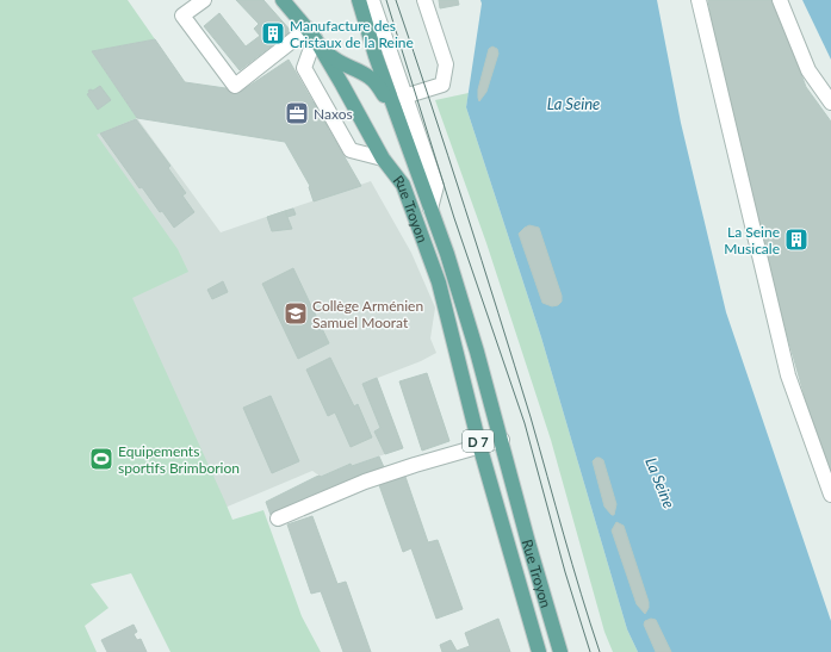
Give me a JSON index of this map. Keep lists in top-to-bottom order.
{
  "streets": {
    "main road": ["Rue Troyon", "D 7"]
  },
  "crossings": [
    ["Rue Troyon", "D 7"]
  ],
  "water": ["La Seine"],
  "places": {
    "building": ["Manufacture des Cristaux de la Reine", "La Seine Musicale"],
    "office": ["Naxos"],
    "school or university": ["Collège Arménien Samuel Moorat"],
    "sports": ["Equipements sportifs Brimborion"]
  }
}
